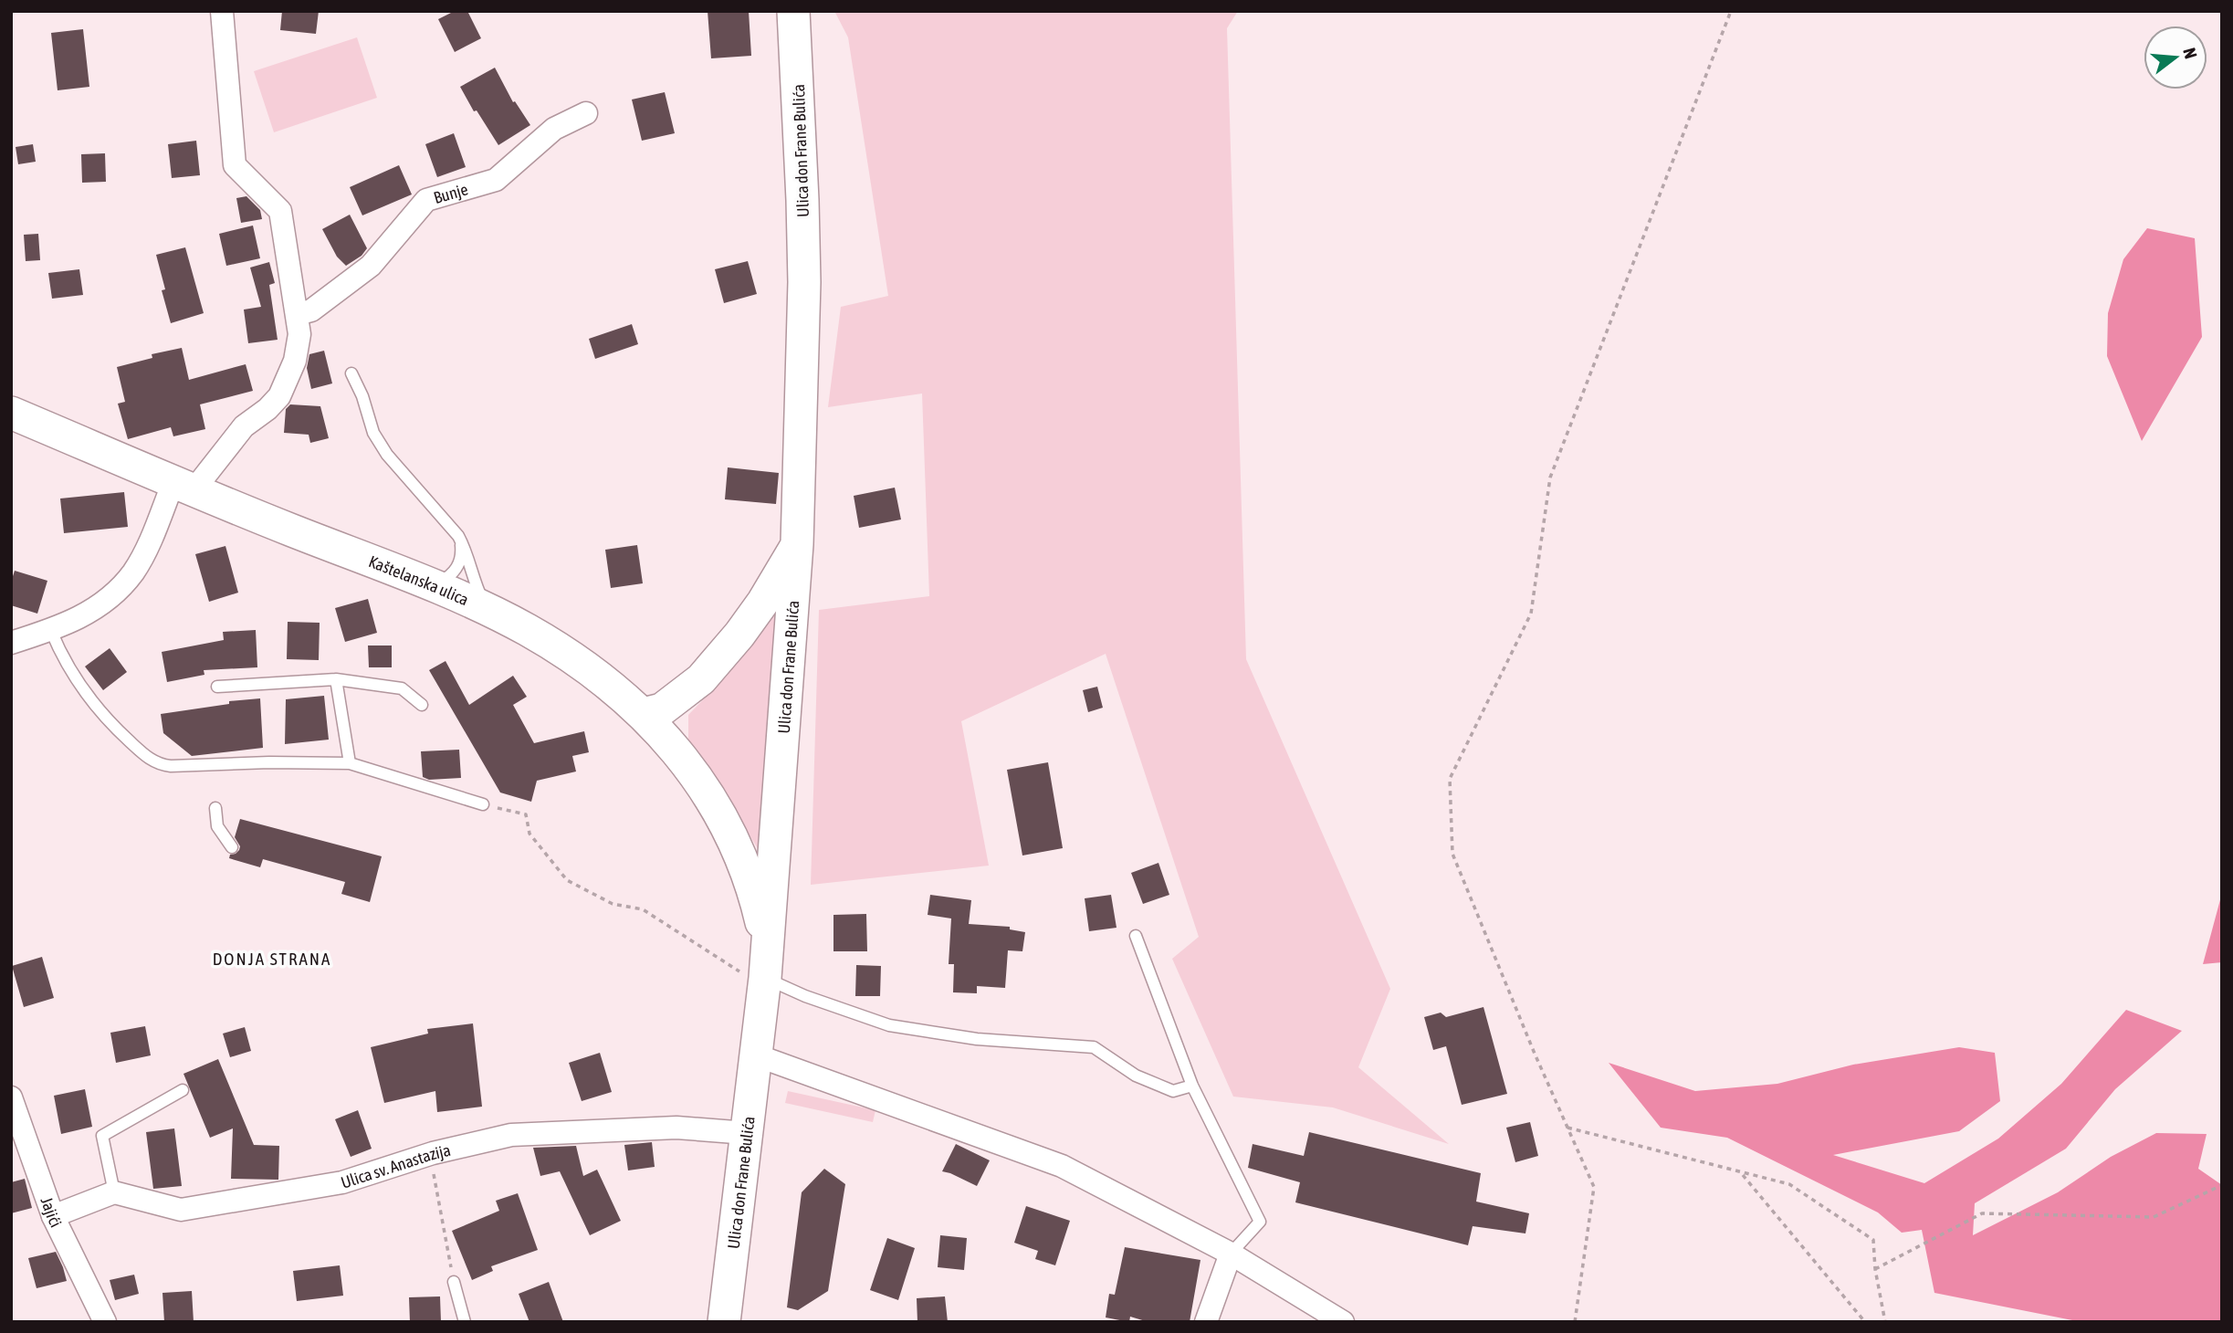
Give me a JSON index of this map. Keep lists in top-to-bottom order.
{
  "streets": {
    "street": [
      "Ulica don Frane Bulića",
      "Bunje",
      "Kaštelanska ulica",
      "Ulica sv. Anastazija",
      "Jajići"
    ]
  },
  "crossings": [
    ["Ulica don Frane Bulića", "Kaštelanska ulica"],
    ["Ulica don Frane Bulića", "Ulica sv. Anastazija"]
  ],
  "districts": ["DONJA STRANA"],
  "north": "right"
}
